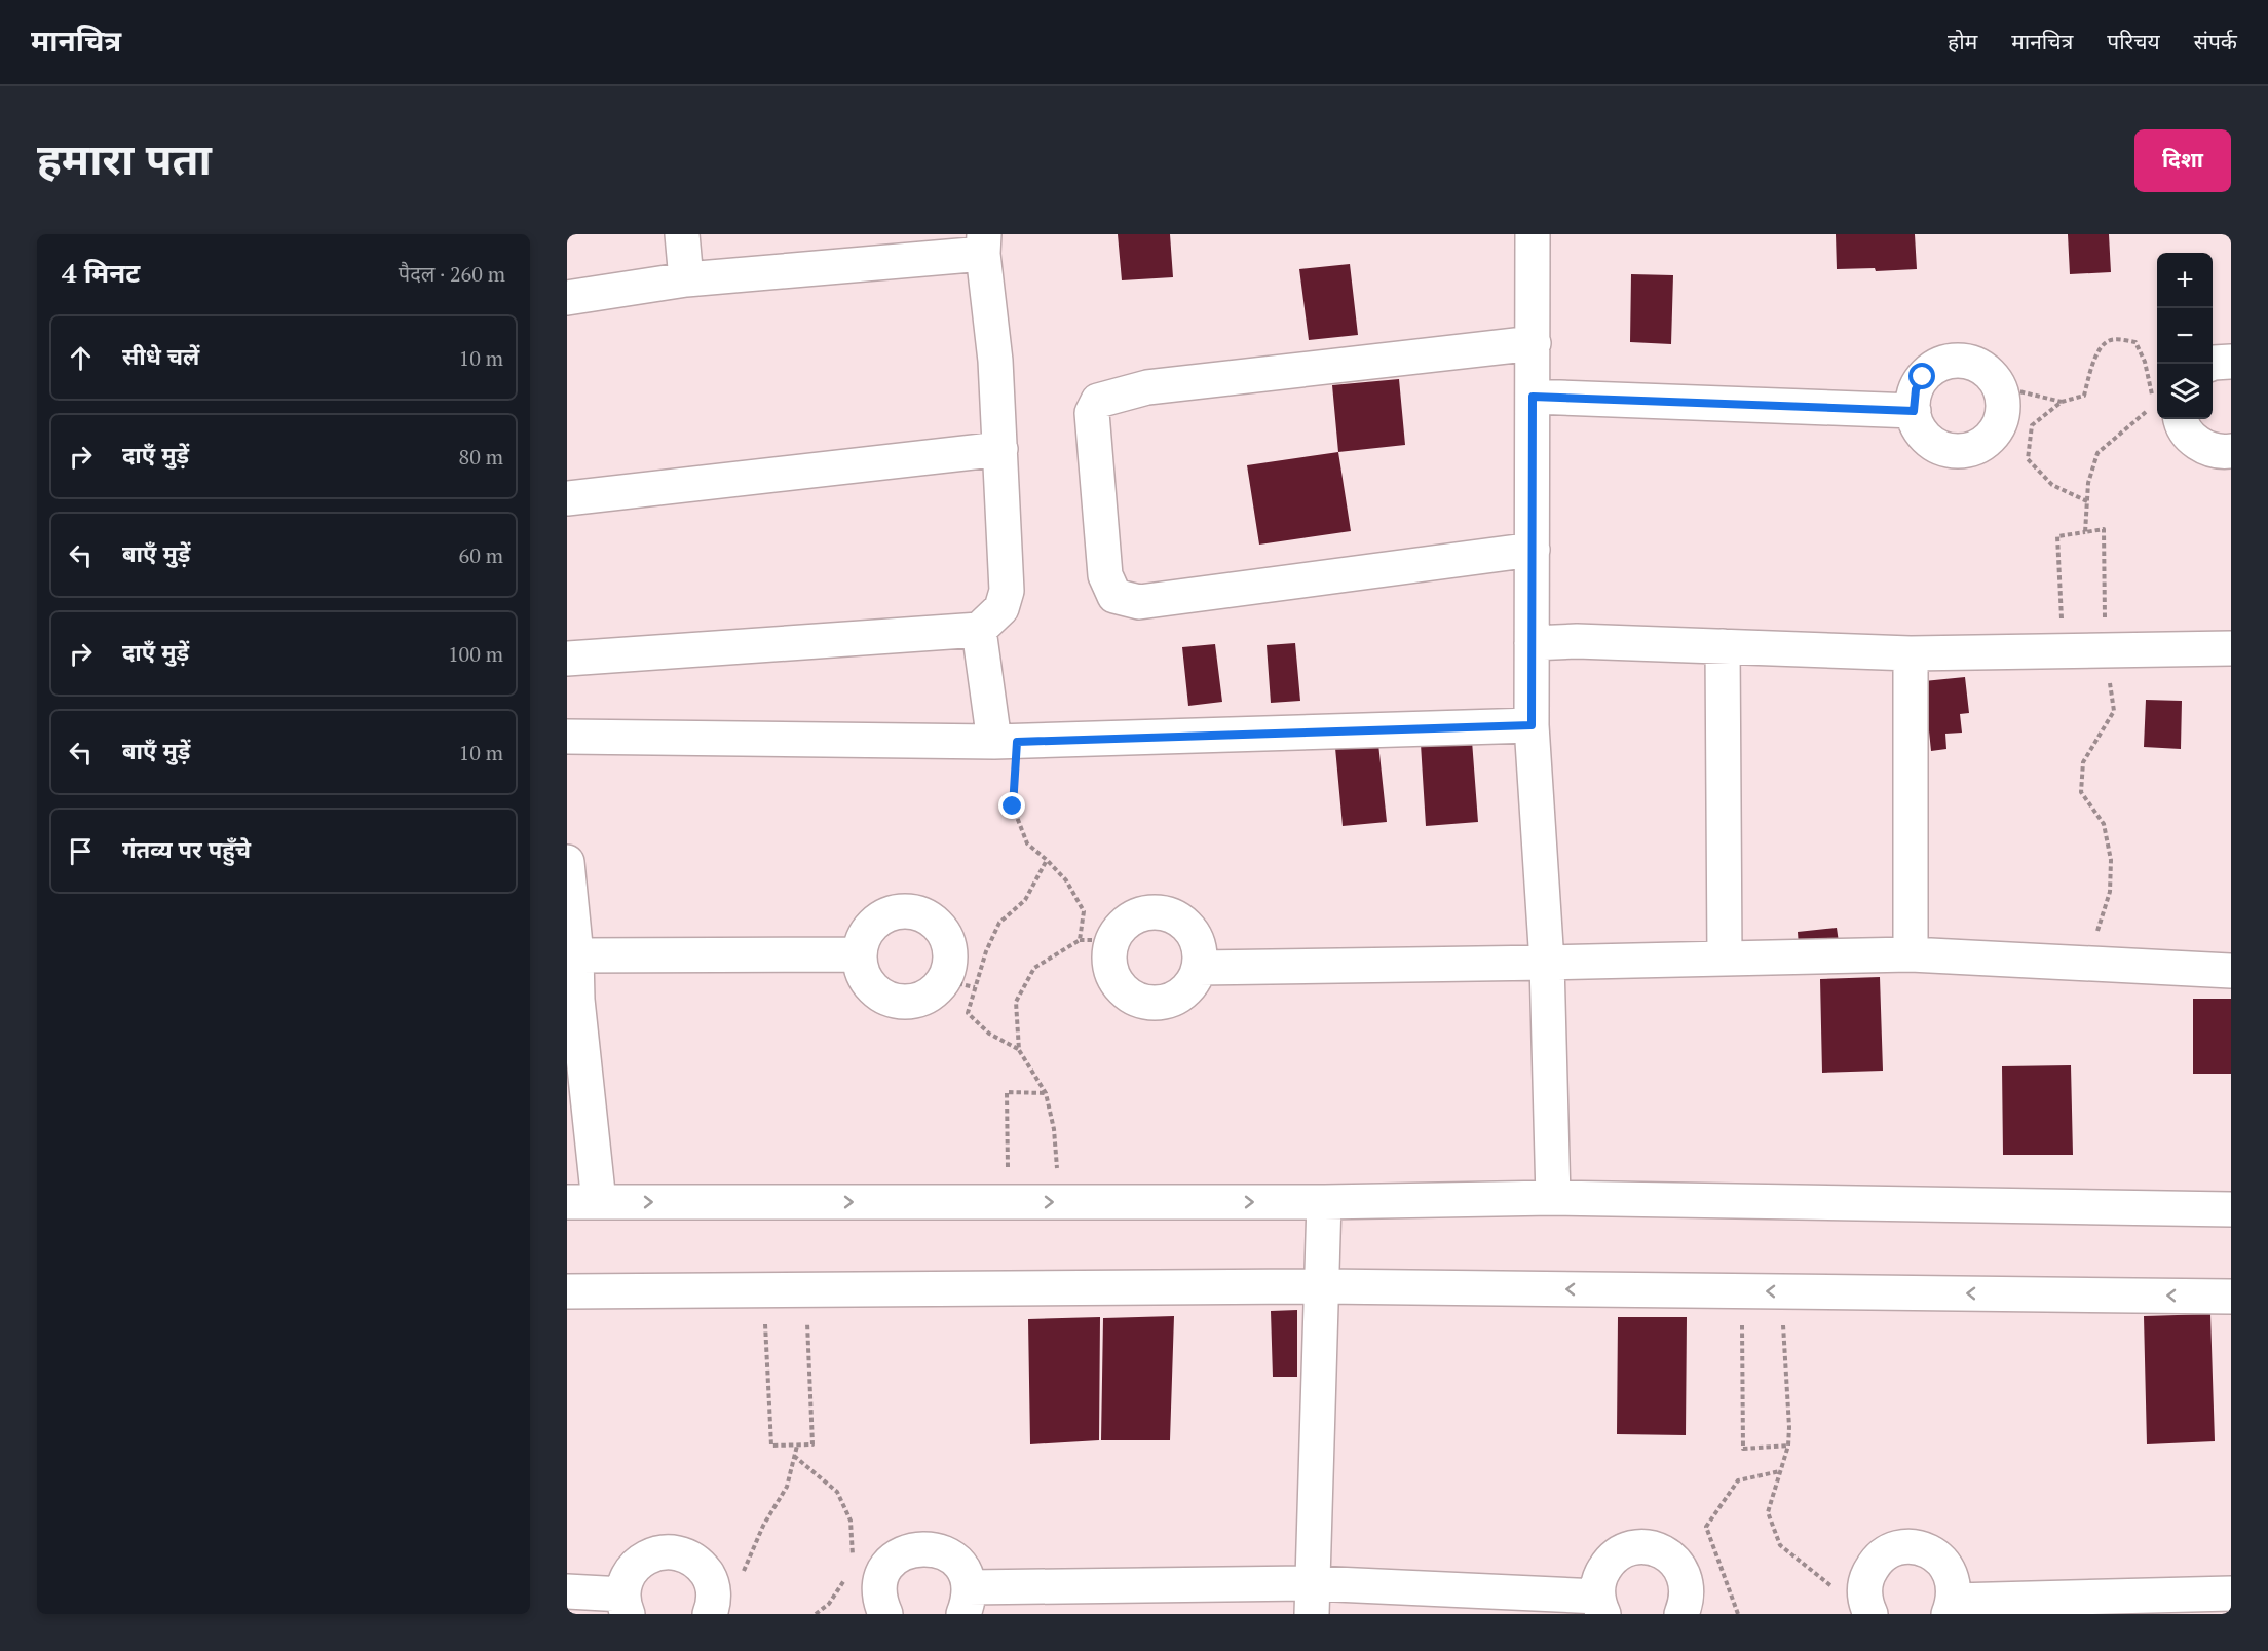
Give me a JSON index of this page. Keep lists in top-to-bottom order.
{
  "page": {
    "header": "मानचित्र",
    "nav": [
      "होम",
      "मानचित्र",
      "परिचय",
      "संपर्क"
    ],
    "title": "हमारा पता",
    "buttons": "दिशा",
    "heading": ["4 मिनट", "पैदल · 260 m"],
    "map_buttons": ["+", "−"],
    "list": [
      ["सीधे चलें", "10 m"],
      ["दाएँ मुड़ें", "80 m"],
      ["बाएँ मुड़ें", "60 m"],
      ["दाएँ मुड़ें", "100 m"],
      ["बाएँ मुड़ें", "10 m"],
      "गंतव्य पर पहुँचे"
    ]
  }
}
